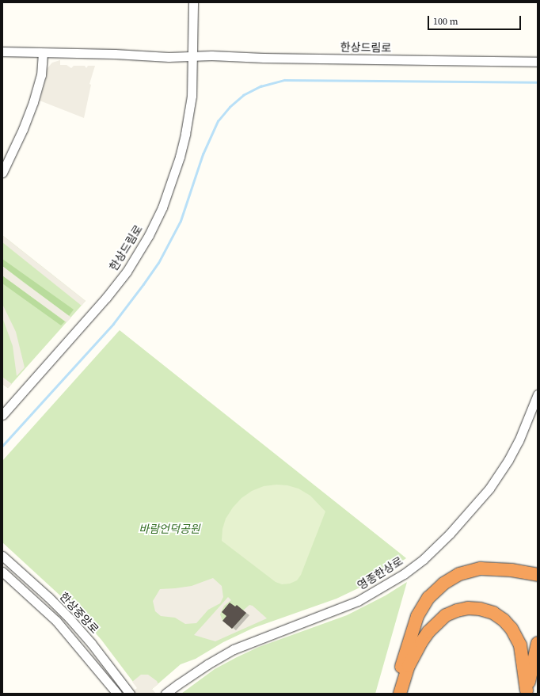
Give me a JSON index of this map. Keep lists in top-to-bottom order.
{
  "streets": {
    "street": ["한상드림로", "영종한상로", "한상중앙로"]
  },
  "parks": ["바람언덕공원"],
  "scale_bar": "100 m"
}
